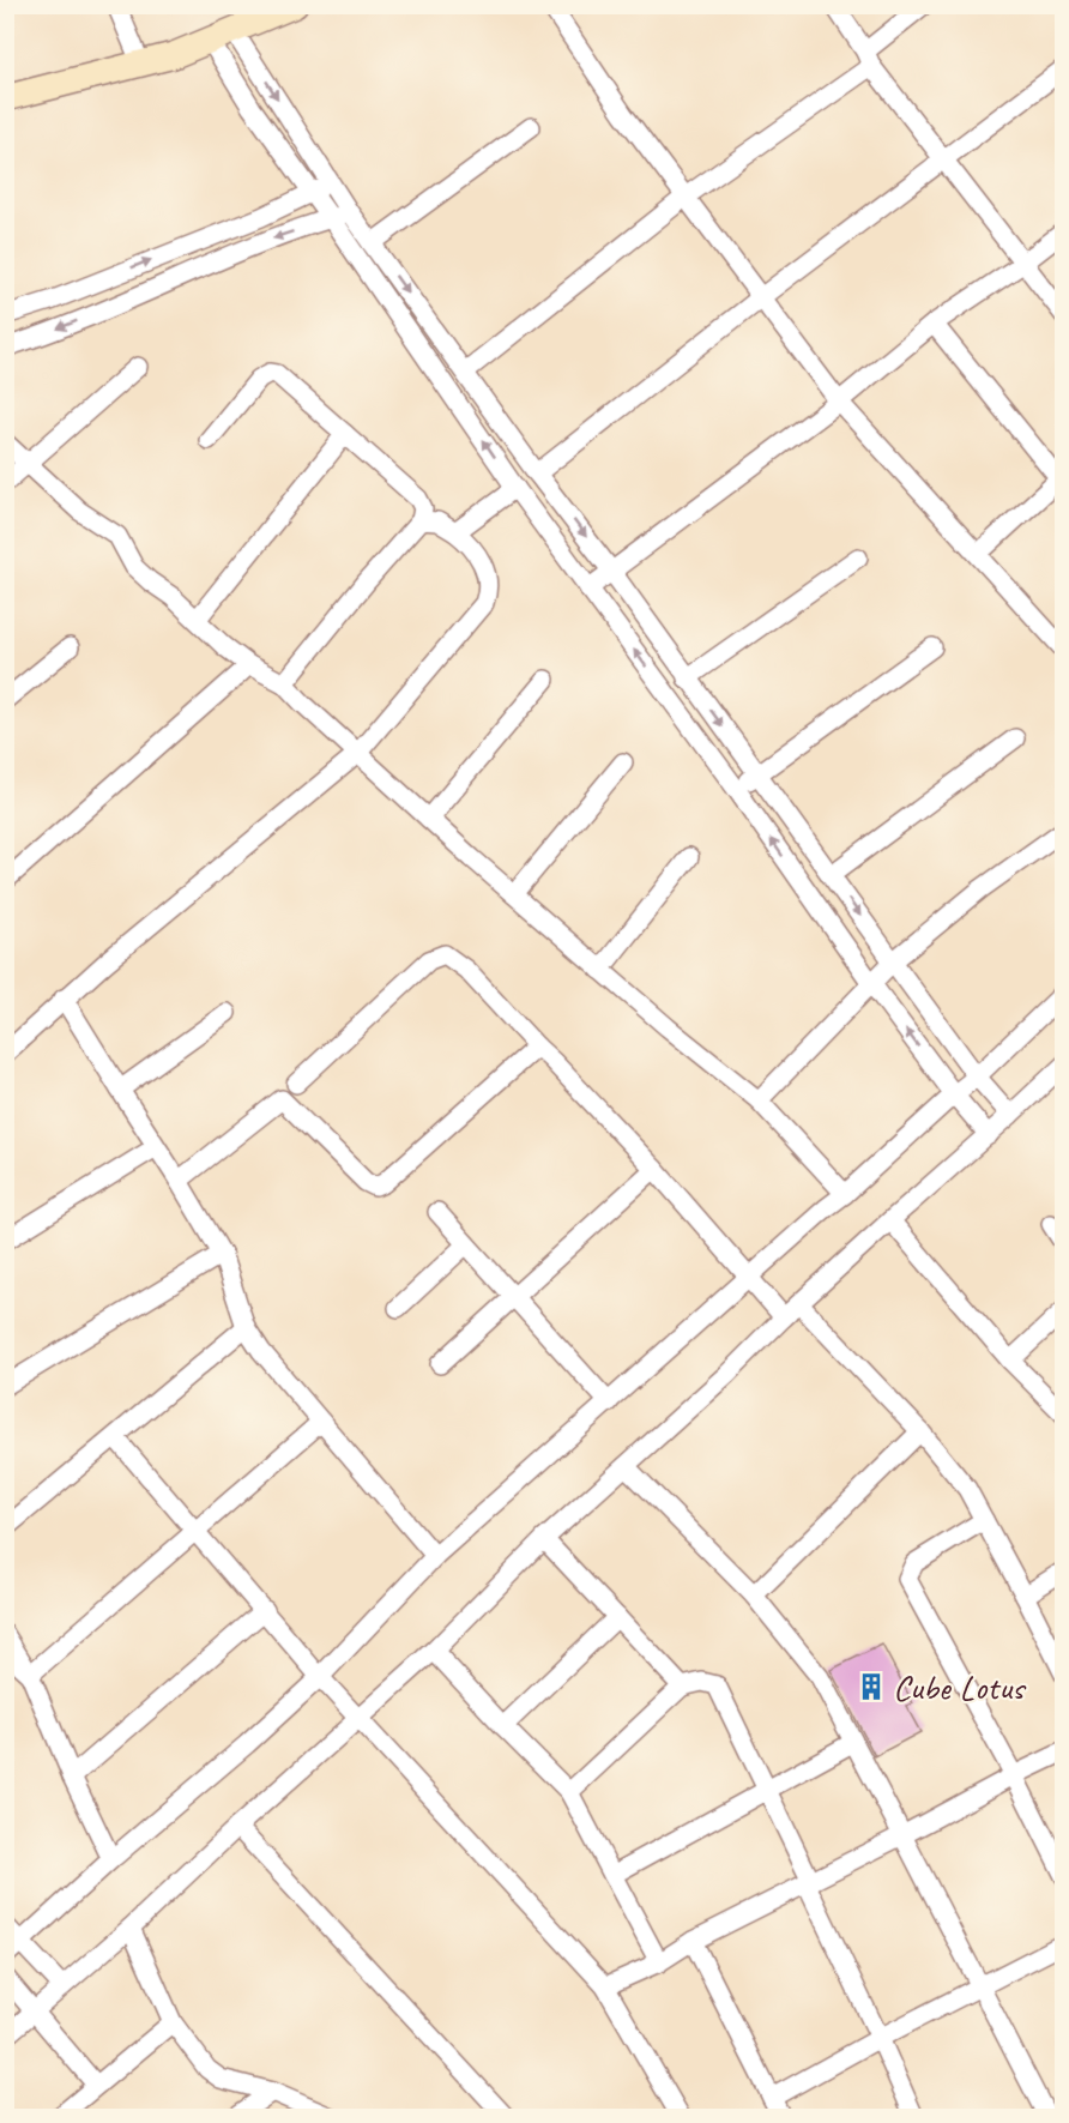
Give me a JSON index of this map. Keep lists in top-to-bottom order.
{
  "places": {
    "building": ["Cube Lotus"]
  }
}
